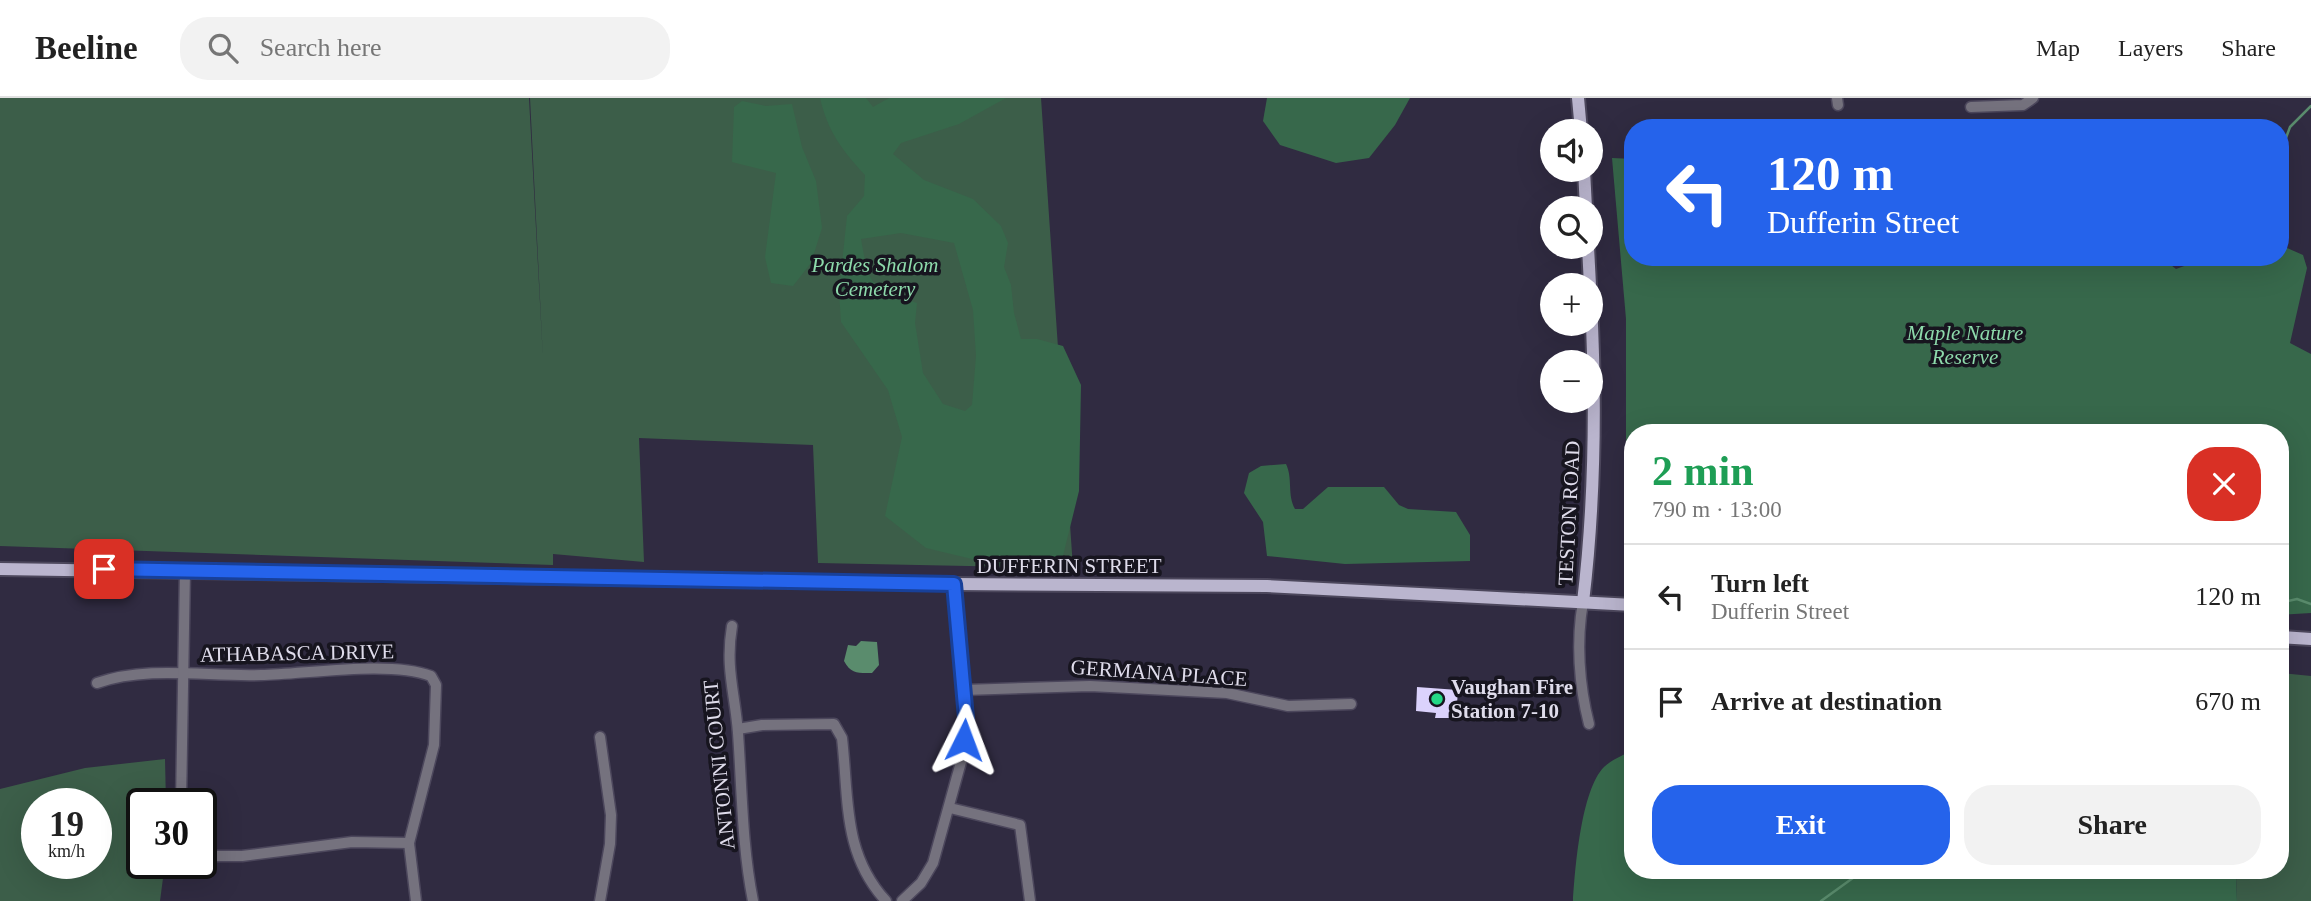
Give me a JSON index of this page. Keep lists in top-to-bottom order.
{
  "streets": {
    "main road": ["TESTON ROAD", "DUFFERIN STREET"],
    "street": ["ATHABASCA DRIVE", "GERMANA PLACE", "ANTONNI COURT"]
  },
  "crossings": [
    ["TESTON ROAD", "DUFFERIN STREET"]
  ],
  "parks": ["Pardes Shalom Cemetery", "Maple Nature Reserve"],
  "places": ["Vaughan Fire Station 7-10"],
  "page": {
    "header": "Beeline",
    "search": "Search here",
    "nav": ["Map", "Layers", "Share"],
    "map_buttons": ["+", "−"],
    "turn": ["120 m", "Dufferin Street"],
    "heading": ["2 min", "790 m · 13:00"],
    "list": [
      {
        "name": "Turn left",
        "note": "Dufferin Street",
        "value": "120 m"
      },
      {
        "name": "Arrive at destination",
        "value": "670 m"
      }
    ],
    "buttons": ["Exit", "Share"],
    "speed": "19 km/h",
    "limit": "30"
  }
}
